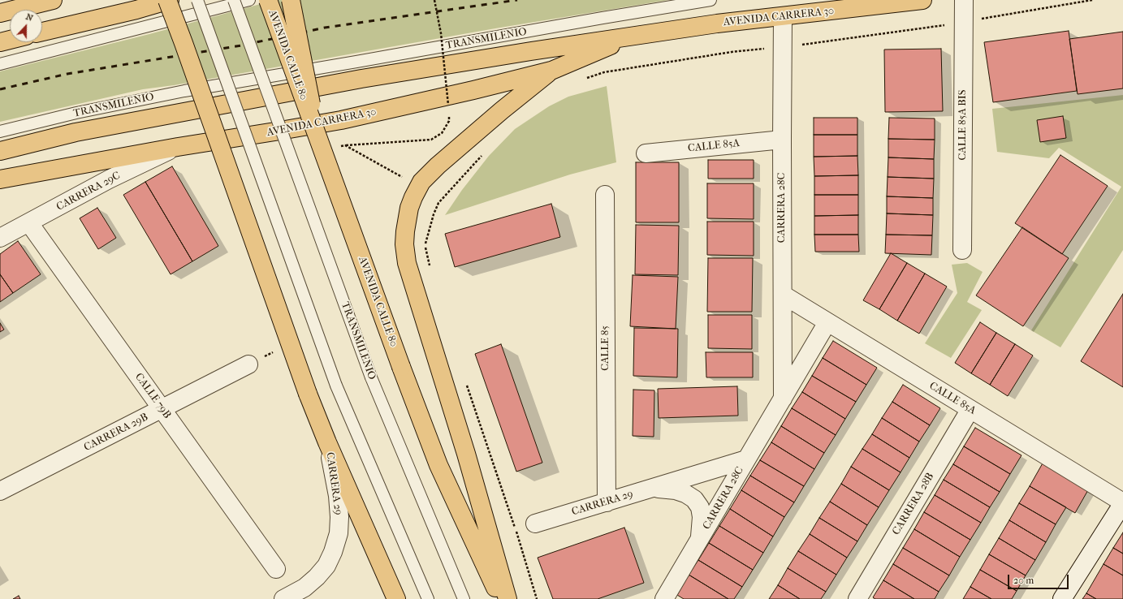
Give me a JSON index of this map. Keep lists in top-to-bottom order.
{
  "streets": {
    "main road": ["AVENIDA CARRERA 30", "AVENIDA CALLE 80"],
    "street": [
      "CALLE 85A BIS",
      "CALLE 85A",
      "CARRERA 29C",
      "CARRERA 28C",
      "CALLE 85",
      "CALLE 79B",
      "CARRERA 29B",
      "CARRERA 29",
      "CARRERA 28B"
    ],
    "lane": ["TRANSMILENIO"]
  },
  "crossings": [
    ["AVENIDA CARRERA 30", "CARRERA 29C"],
    ["AVENIDA CARRERA 30", "CARRERA 28C"],
    ["CALLE 85A", "CARRERA 28C"],
    ["CALLE 85A", "CARRERA 28B"],
    ["CARRERA 29C", "CALLE 79B"],
    ["CARRERA 28C", "CARRERA 29"],
    ["CALLE 85", "CARRERA 29"],
    ["CALLE 79B", "CARRERA 29B"]
  ],
  "scale_bar": "20 m",
  "north": "top"
}
